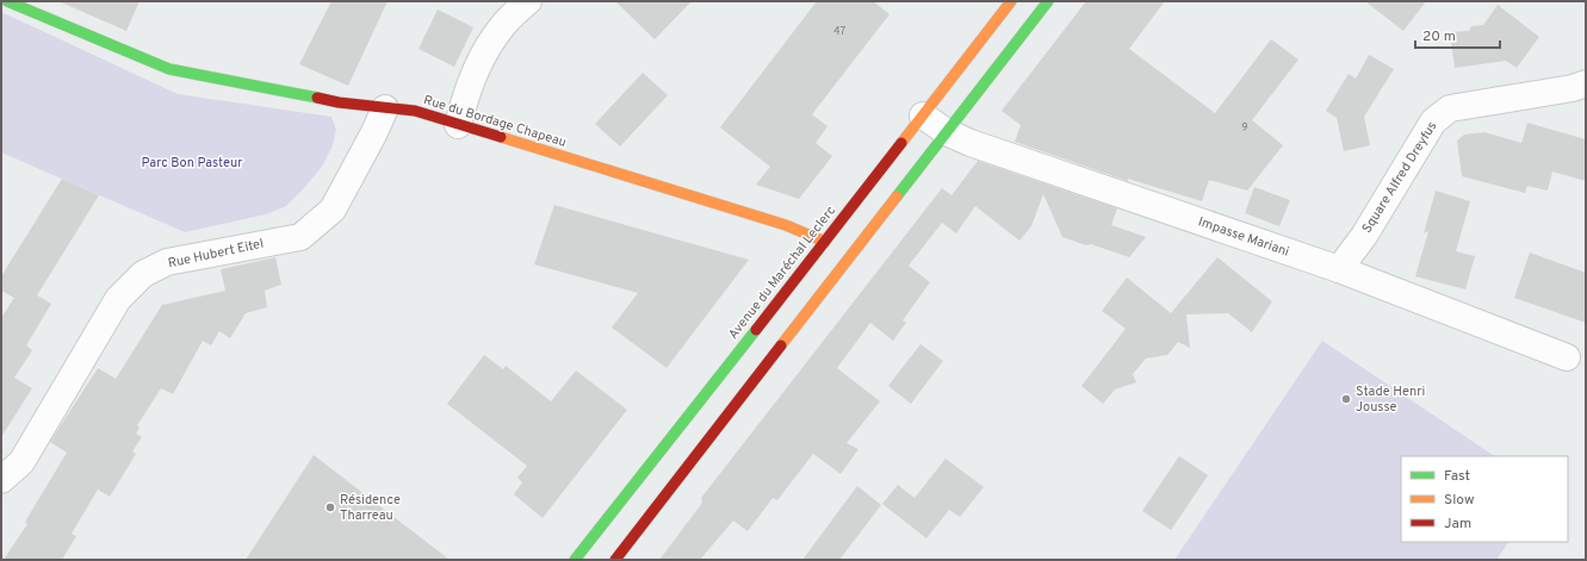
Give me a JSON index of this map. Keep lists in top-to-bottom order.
{
  "streets": {
    "main road": ["Rue du Bordage Chapeau", "Avenue du Maréchal Leclerc"],
    "street": ["Square Alfred Dreyfus", "Impasse Mariani", "Rue Hubert Eitel"]
  },
  "crossings": [
    ["Rue du Bordage Chapeau", "Rue Hubert Eitel"],
    ["Rue du Bordage Chapeau", "Avenue du Maréchal Leclerc"],
    ["Square Alfred Dreyfus", "Impasse Mariani"],
    ["Impasse Mariani", "Avenue du Maréchal Leclerc"]
  ],
  "parks": ["Parc Bon Pasteur"],
  "places": ["Stade Henri Jousse", "Résidence Tharreau"],
  "house_numbers": ["47", "9"],
  "legend": ["Fast", "Slow", "Jam"],
  "scale_bar": "20 m"
}
